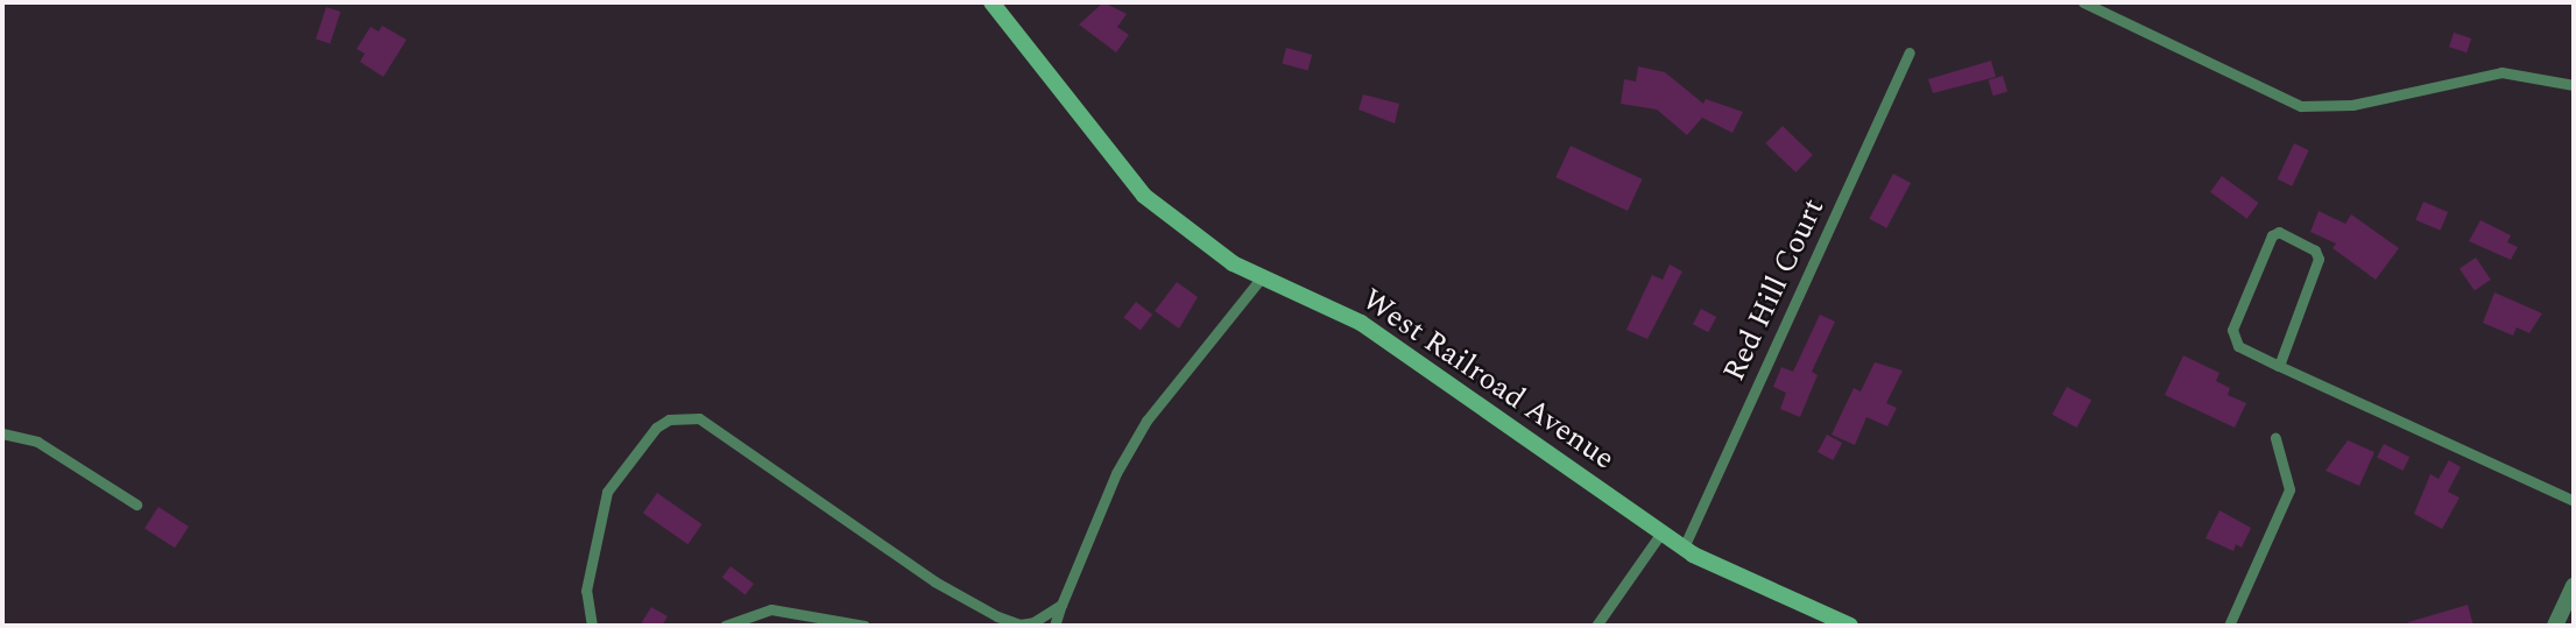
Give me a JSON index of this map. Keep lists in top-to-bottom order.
{
  "streets": {
    "main road": ["West Railroad Avenue"],
    "lane": ["Red Hill Court"]
  },
  "crossings": [
    ["Red Hill Court", "West Railroad Avenue"]
  ]
}
